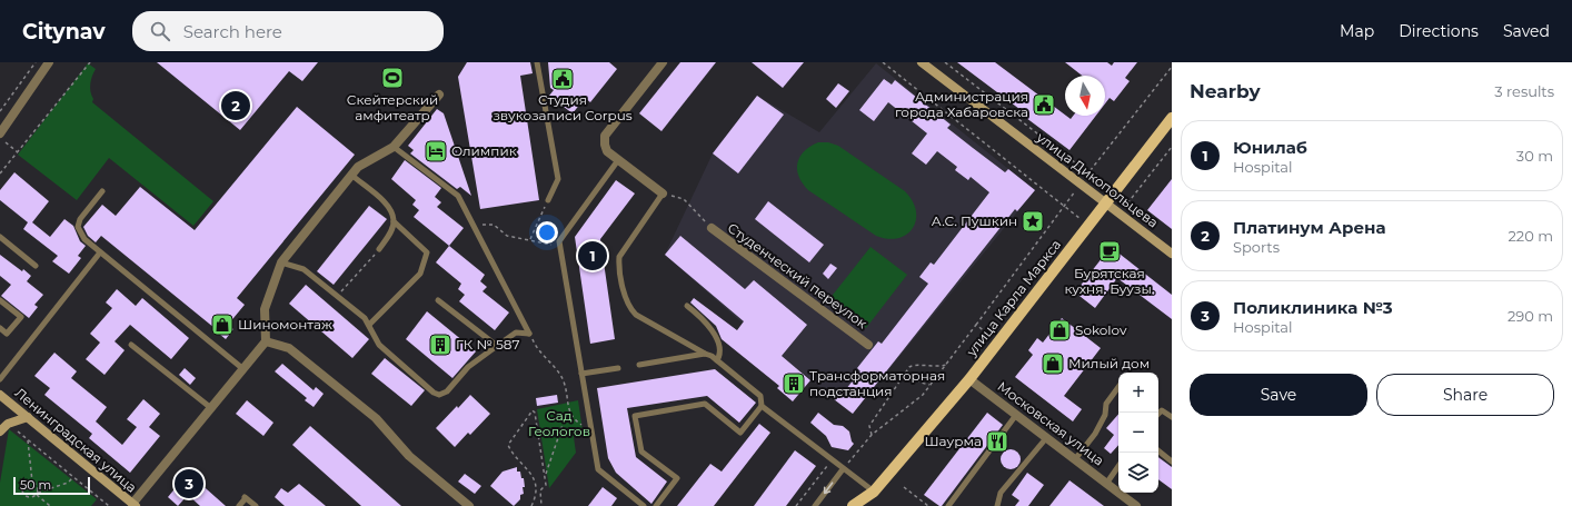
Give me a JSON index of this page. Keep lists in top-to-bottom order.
{
  "streets": {
    "main road": ["улица Дикопольцева", "улица Карла Маркса", "Ленинградская улица"],
    "street": ["Студенческий переулок", "Московская улица"]
  },
  "crossings": [
    ["улица Дикопольцева", "улица Карла Маркса"],
    ["улица Карла Маркса", "Московская улица"]
  ],
  "parks": ["Сад Геологов"],
  "places": {
    "sports": ["Скейтерский амфитеатр"],
    "public building": ["Студия звукозаписи Corpus", "Администрация города Хабаровска"],
    "hotel": ["Олимпик"],
    "place": ["А.С. Пушкин"],
    "cafe": ["Бурятская кухня. Буузы."],
    "shop": ["Шиномонтаж", "Sokolov", "Милый дом"],
    "building": ["ГК № 587", "Трансформаторная подстанция"],
    "restaurant": ["Шаурма"]
  },
  "scale_bar": "50 m",
  "north": "bottom",
  "page": {
    "header": "Citynav",
    "search": "Search here",
    "nav": ["Map", "Directions", "Saved"],
    "heading": ["Nearby", "3 results"],
    "pins": ["2", "1", "3"],
    "list": [
      {
        "mark": "1",
        "name": "Юнилаб",
        "note": "Hospital",
        "value": "30 m"
      },
      {
        "mark": "2",
        "name": "Платинум Арена",
        "note": "Sports",
        "value": "220 m"
      },
      {
        "mark": "3",
        "name": "Поликлиника №3",
        "note": "Hospital",
        "value": "290 m"
      }
    ],
    "buttons": ["Save", "Share"],
    "map_buttons": ["+", "−"],
    "scale": "50 m"
  }
}
